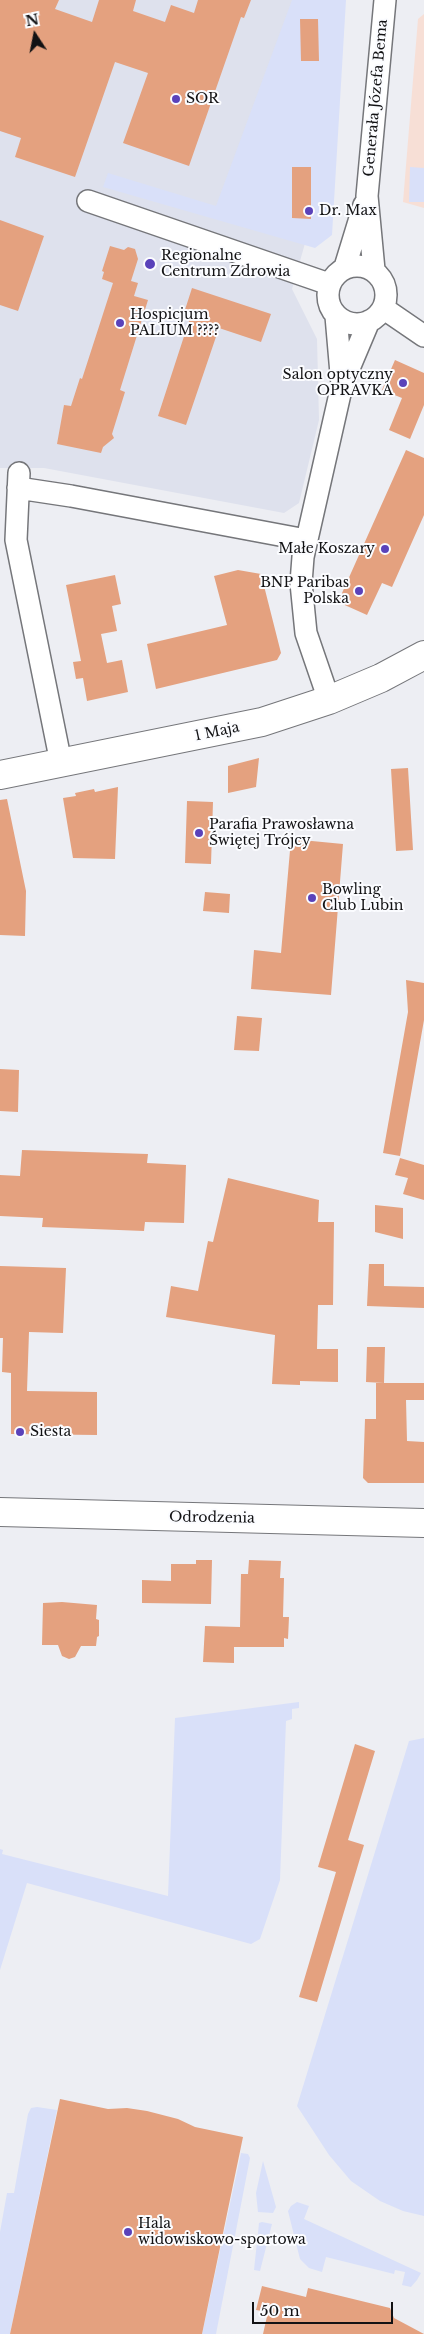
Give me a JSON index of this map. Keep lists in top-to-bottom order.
{
  "streets": {
    "street": ["Generała Józefa Bema", "1 Maja", "Odrodzenia"]
  },
  "places": [
    "SOR",
    "Dr. Max",
    "Regionalne Centrum Zdrowia",
    "Hospicjum PALIUM ????",
    "Salon optyczny OPRAVKA",
    "Małe Koszary",
    "BNP Paribas Polska",
    "Parafia Prawosławna Świętej Trójcy",
    "Bowling Club Lubin",
    "Siesta",
    "Hala widowiskowo-sportowa"
  ],
  "scale_bar": "50 m",
  "north": "top"
}
